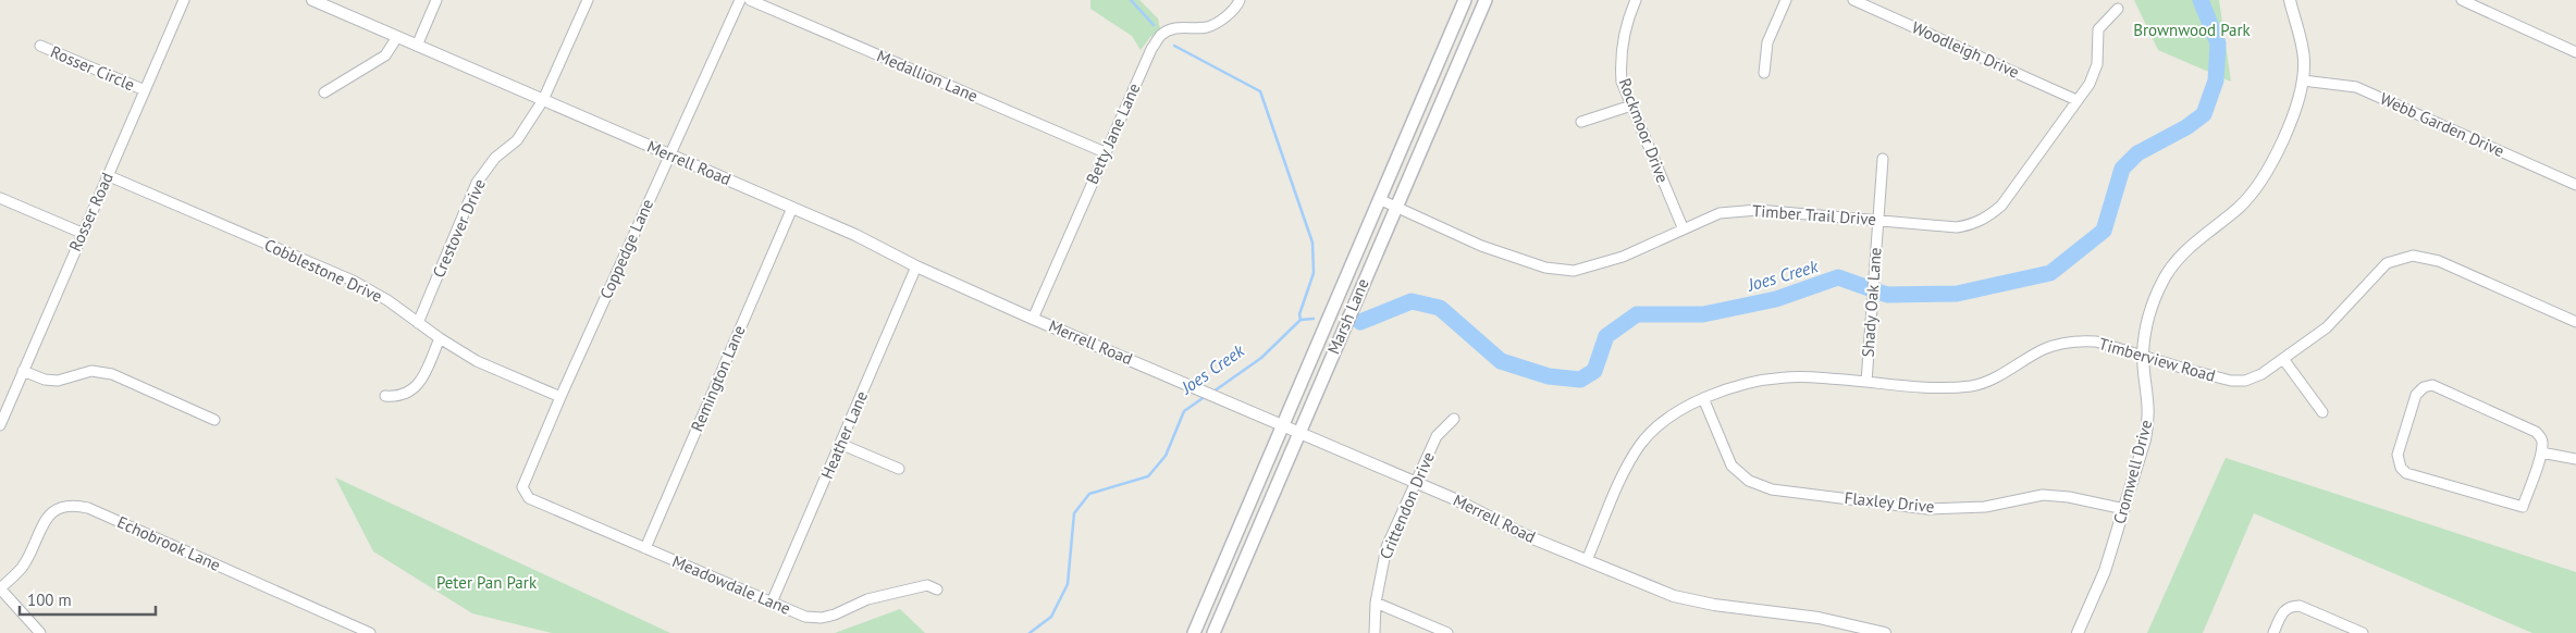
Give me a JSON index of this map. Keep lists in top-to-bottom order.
{
  "streets": {
    "main road": ["Marsh Lane"],
    "street": [
      "Woodleigh Drive",
      "Rosser Circle",
      "Medallion Lane",
      "Webb Garden Drive",
      "Rockmoor Drive",
      "Betty Jane Lane",
      "Merrell Road",
      "Rosser Road",
      "Timber Trail Drive",
      "Crestover Drive",
      "Coppedge Lane",
      "Cobblestone Drive",
      "Shady Oak Lane",
      "Timberview Road",
      "Remington Lane",
      "Heather Lane",
      "Cromwell Drive",
      "Flaxley Drive",
      "Crittendon Drive",
      "Echobrook Lane",
      "Meadowdale Lane"
    ]
  },
  "crossings": [
    ["Woodleigh Drive", "Timber Trail Drive"],
    ["Rosser Circle", "Rosser Road"],
    ["Medallion Lane", "Betty Jane Lane"],
    ["Webb Garden Drive", "Cromwell Drive"],
    ["Rockmoor Drive", "Timber Trail Drive"],
    ["Betty Jane Lane", "Merrell Road"],
    ["Merrell Road", "Crestover Drive"],
    ["Merrell Road", "Coppedge Lane"],
    ["Merrell Road", "Marsh Lane"],
    ["Merrell Road", "Timberview Road"],
    ["Merrell Road", "Remington Lane"],
    ["Merrell Road", "Heather Lane"],
    ["Merrell Road", "Crittendon Drive"],
    ["Rosser Road", "Cobblestone Drive"],
    ["Timber Trail Drive", "Shady Oak Lane"],
    ["Timber Trail Drive", "Marsh Lane"],
    ["Crestover Drive", "Cobblestone Drive"],
    ["Coppedge Lane", "Cobblestone Drive"],
    ["Coppedge Lane", "Meadowdale Lane"],
    ["Shady Oak Lane", "Timberview Road"],
    ["Timberview Road", "Cromwell Drive"],
    ["Timberview Road", "Flaxley Drive"],
    ["Remington Lane", "Meadowdale Lane"],
    ["Heather Lane", "Meadowdale Lane"],
    ["Cromwell Drive", "Flaxley Drive"]
  ],
  "water": ["Joes Creek"],
  "parks": ["Brownwood Park", "Peter Pan Park"],
  "scale_bar": "100 m"
}
